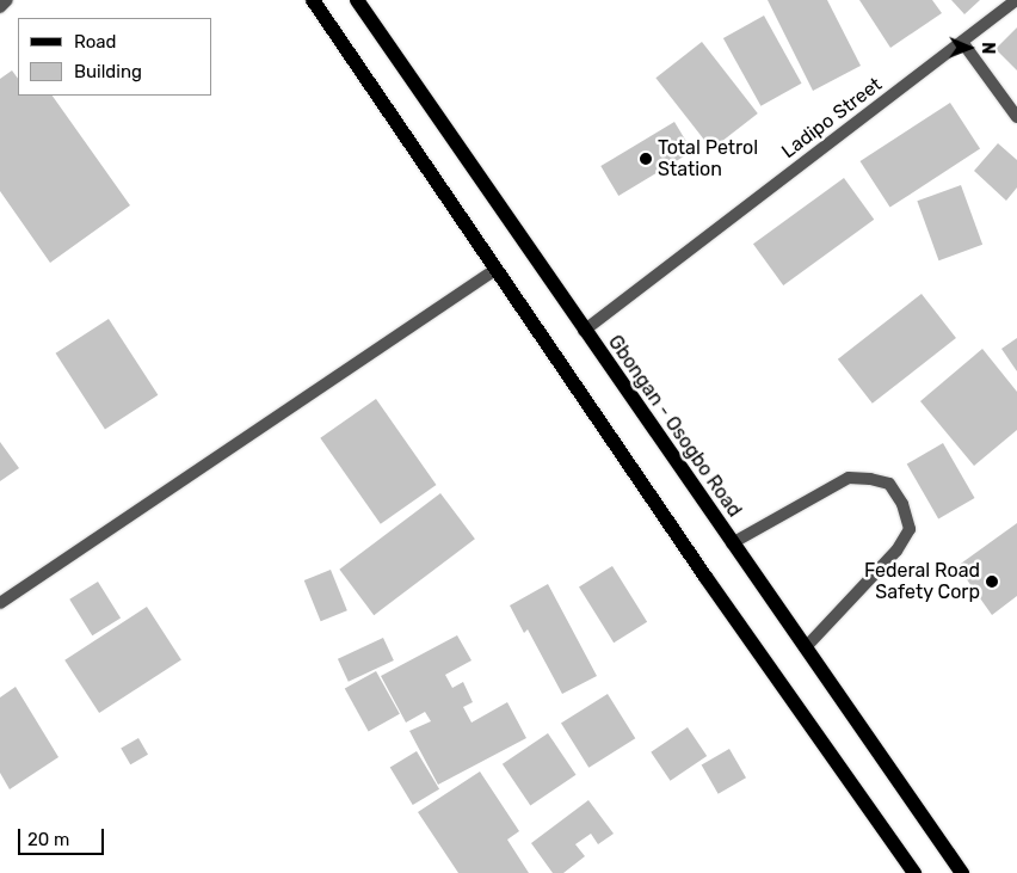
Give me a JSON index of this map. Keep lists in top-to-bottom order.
{
  "streets": {
    "main road": ["Gbongan - Osogbo Road"],
    "street": ["Ladipo Street"]
  },
  "crossings": [
    ["Ladipo Street", "Gbongan - Osogbo Road"]
  ],
  "places": ["Total Petrol Station", "Federal Road Safety Corp"],
  "legend": ["Road", "Building"],
  "scale_bar": "20 m",
  "north": "right"
}
